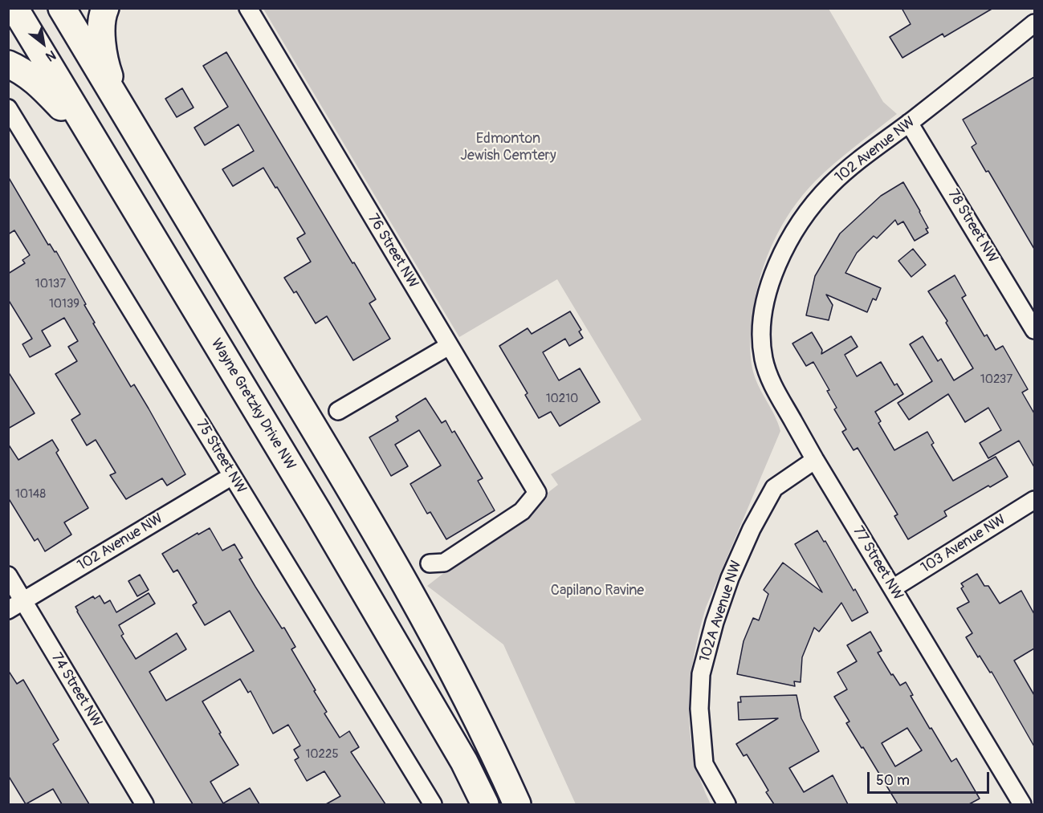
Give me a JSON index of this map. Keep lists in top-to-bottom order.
{
  "streets": {
    "main road": ["Wayne Gretzky Drive NW"],
    "street": [
      "102 Avenue NW",
      "78 Street NW",
      "76 Street NW",
      "75 Street NW",
      "103 Avenue NW",
      "77 Street NW",
      "102A Avenue NW",
      "74 Street NW"
    ]
  },
  "crossings": [
    ["102 Avenue NW", "78 Street NW"],
    ["102 Avenue NW", "75 Street NW"],
    ["102 Avenue NW", "77 Street NW"],
    ["102 Avenue NW", "74 Street NW"],
    ["103 Avenue NW", "77 Street NW"],
    ["77 Street NW", "102A Avenue NW"]
  ],
  "parks": ["Edmonton Jewish Cemtery", "Capilano Ravine"],
  "house_numbers": [
    "10137",
    "10139",
    "10237",
    "10210",
    "10148",
    "10225"
  ],
  "scale_bar": "50 m",
  "north": "bottom right"
}
